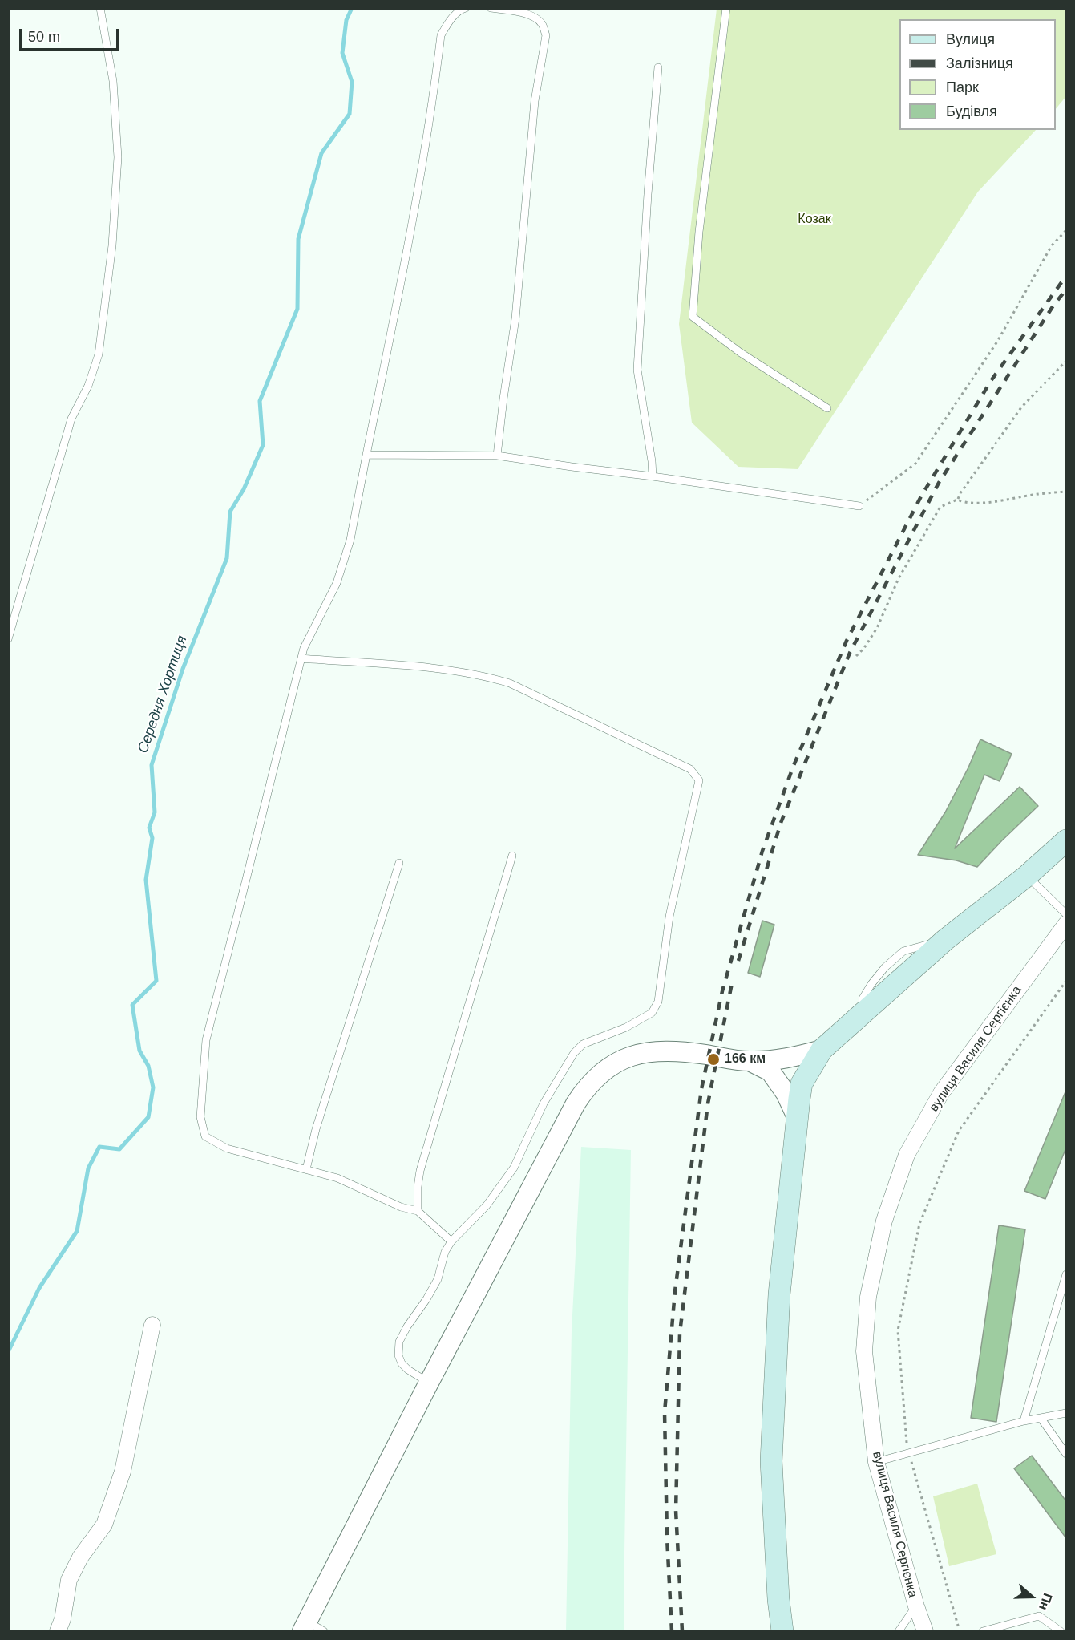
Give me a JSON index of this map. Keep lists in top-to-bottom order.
{
  "streets": {
    "street": ["вулиця Василя Сергієнка"]
  },
  "water": ["Середня Хортиця"],
  "parks": ["Козак"],
  "places": ["166 км"],
  "legend": [
    "Вулиця",
    "Залізниця",
    "Парк",
    "Будівля"
  ],
  "scale_bar": "50 m",
  "north": "right"
}
